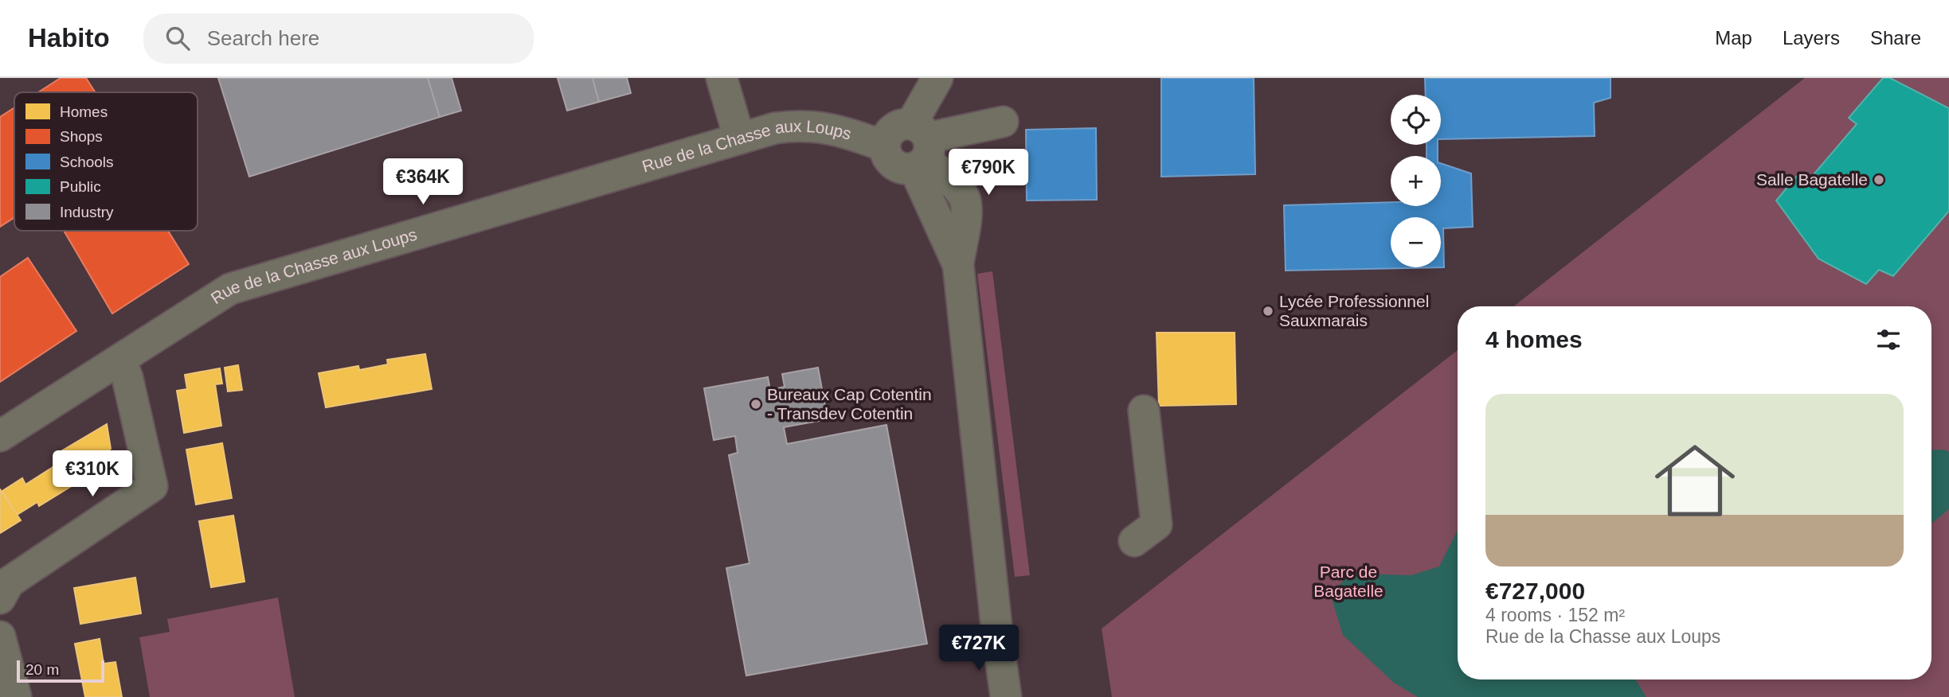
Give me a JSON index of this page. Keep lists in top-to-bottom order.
{
  "streets": {
    "street": ["Rue de la Chasse aux Loups"]
  },
  "parks": ["Parc de Bagatelle"],
  "places": ["Salle Bagatelle", "Lycée Professionnel Sauxmarais", "Bureaux Cap Cotentin - Transdev Cotentin"],
  "legend": [
    "Homes",
    "Shops",
    "Schools",
    "Public",
    "Industry"
  ],
  "scale_bar": "20 m",
  "page": {
    "header": "Habito",
    "search": "Search here",
    "nav": ["Map", "Layers", "Share"],
    "map_buttons": ["+", "−"],
    "price": [
      "€790K",
      "€364K",
      "€310K",
      "€727K"
    ],
    "heading": "4 homes",
    "list": [
      {
        "name": "€727,000",
        "note": "4 rooms · 152 m² · Rue de la Chasse aux Loups"
      }
    ],
    "scale": "20 m"
  }
}
